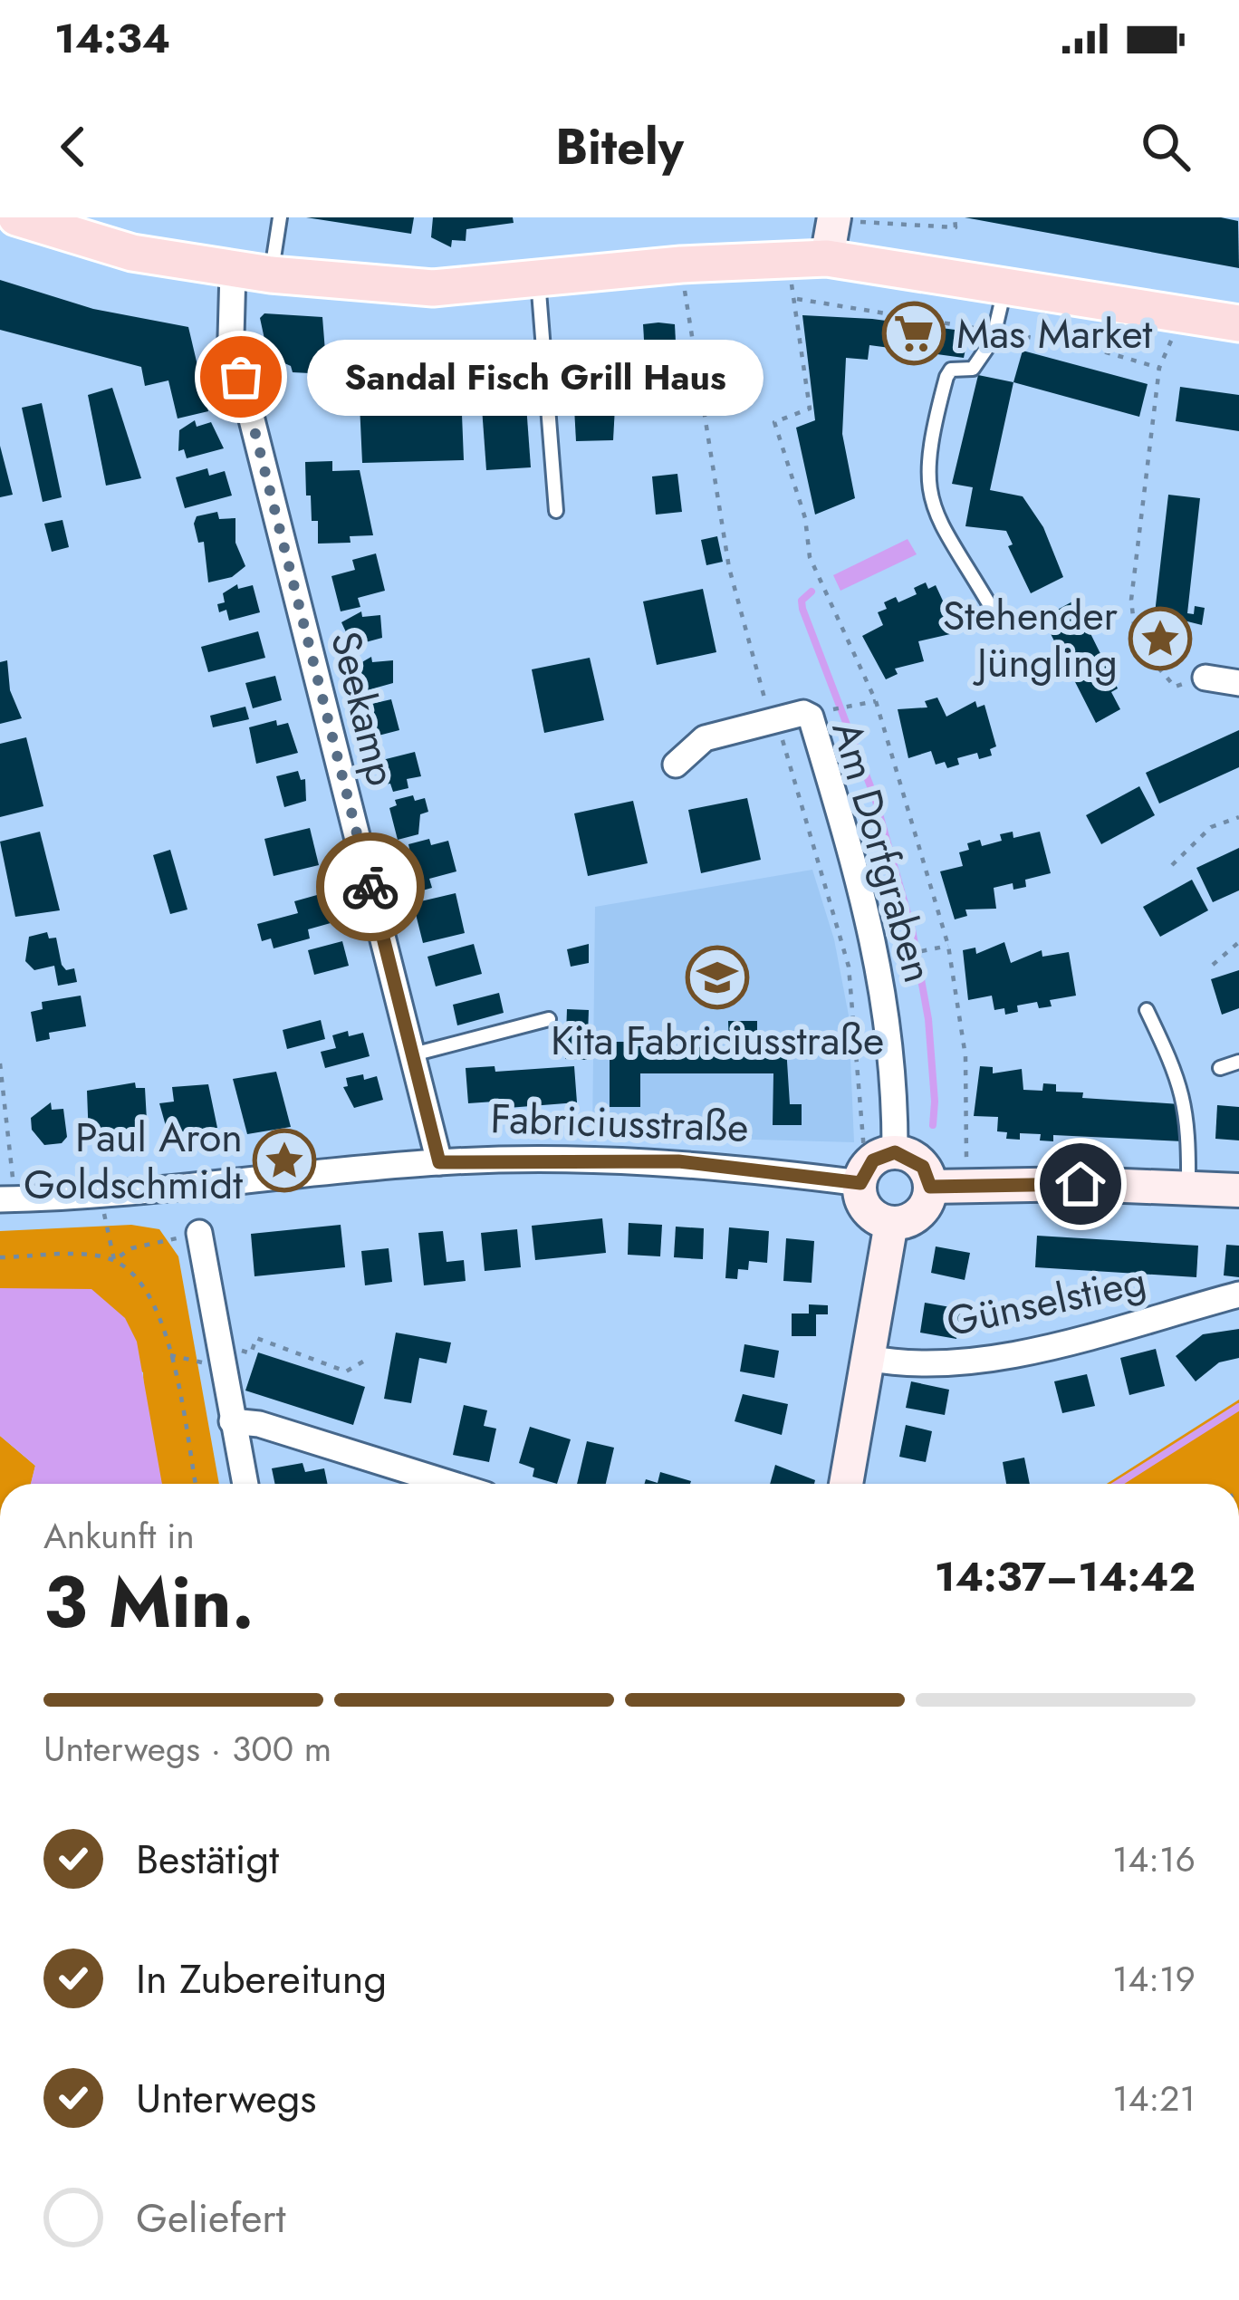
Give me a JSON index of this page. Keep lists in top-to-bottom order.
{
  "streets": {
    "street": [
      "Seekamp",
      "Am Dorfgraben",
      "Fabriciusstraße",
      "Günselstieg"
    ]
  },
  "crossings": [
    ["Seekamp", "Fabriciusstraße"],
    ["Am Dorfgraben", "Fabriciusstraße"]
  ],
  "places": {
    "supermarket": ["Mas Market"],
    "other": ["Sandal Fisch Grill Haus"],
    "place": ["Stehender Jüngling", "Paul Aron Goldschmidt"],
    "school or university": ["Kita Fabriciusstraße"]
  },
  "page": {
    "status": "14:34",
    "header": "Bitely",
    "bubble": "Sandal Fisch Grill Haus",
    "heading": ["3 Min.", "Ankunft in", "14:37–14:42"],
    "bar": "Unterwegs · 300 m",
    "list": [
      ["Bestätigt", "14:16"],
      ["In Zubereitung", "14:19"],
      ["Unterwegs", "14:21"],
      "Geliefert"
    ]
  }
}
